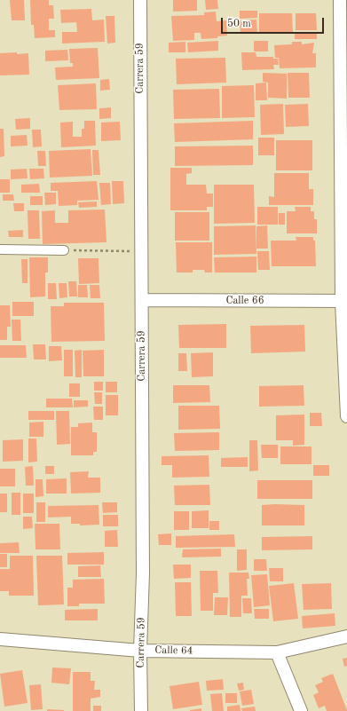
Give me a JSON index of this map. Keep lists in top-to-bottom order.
{
  "streets": {
    "street": ["Carrera 59", "Calle 66", "Calle 64"]
  },
  "crossings": [
    ["Carrera 59", "Calle 66"],
    ["Carrera 59", "Calle 64"]
  ],
  "scale_bar": "50 m"
}
